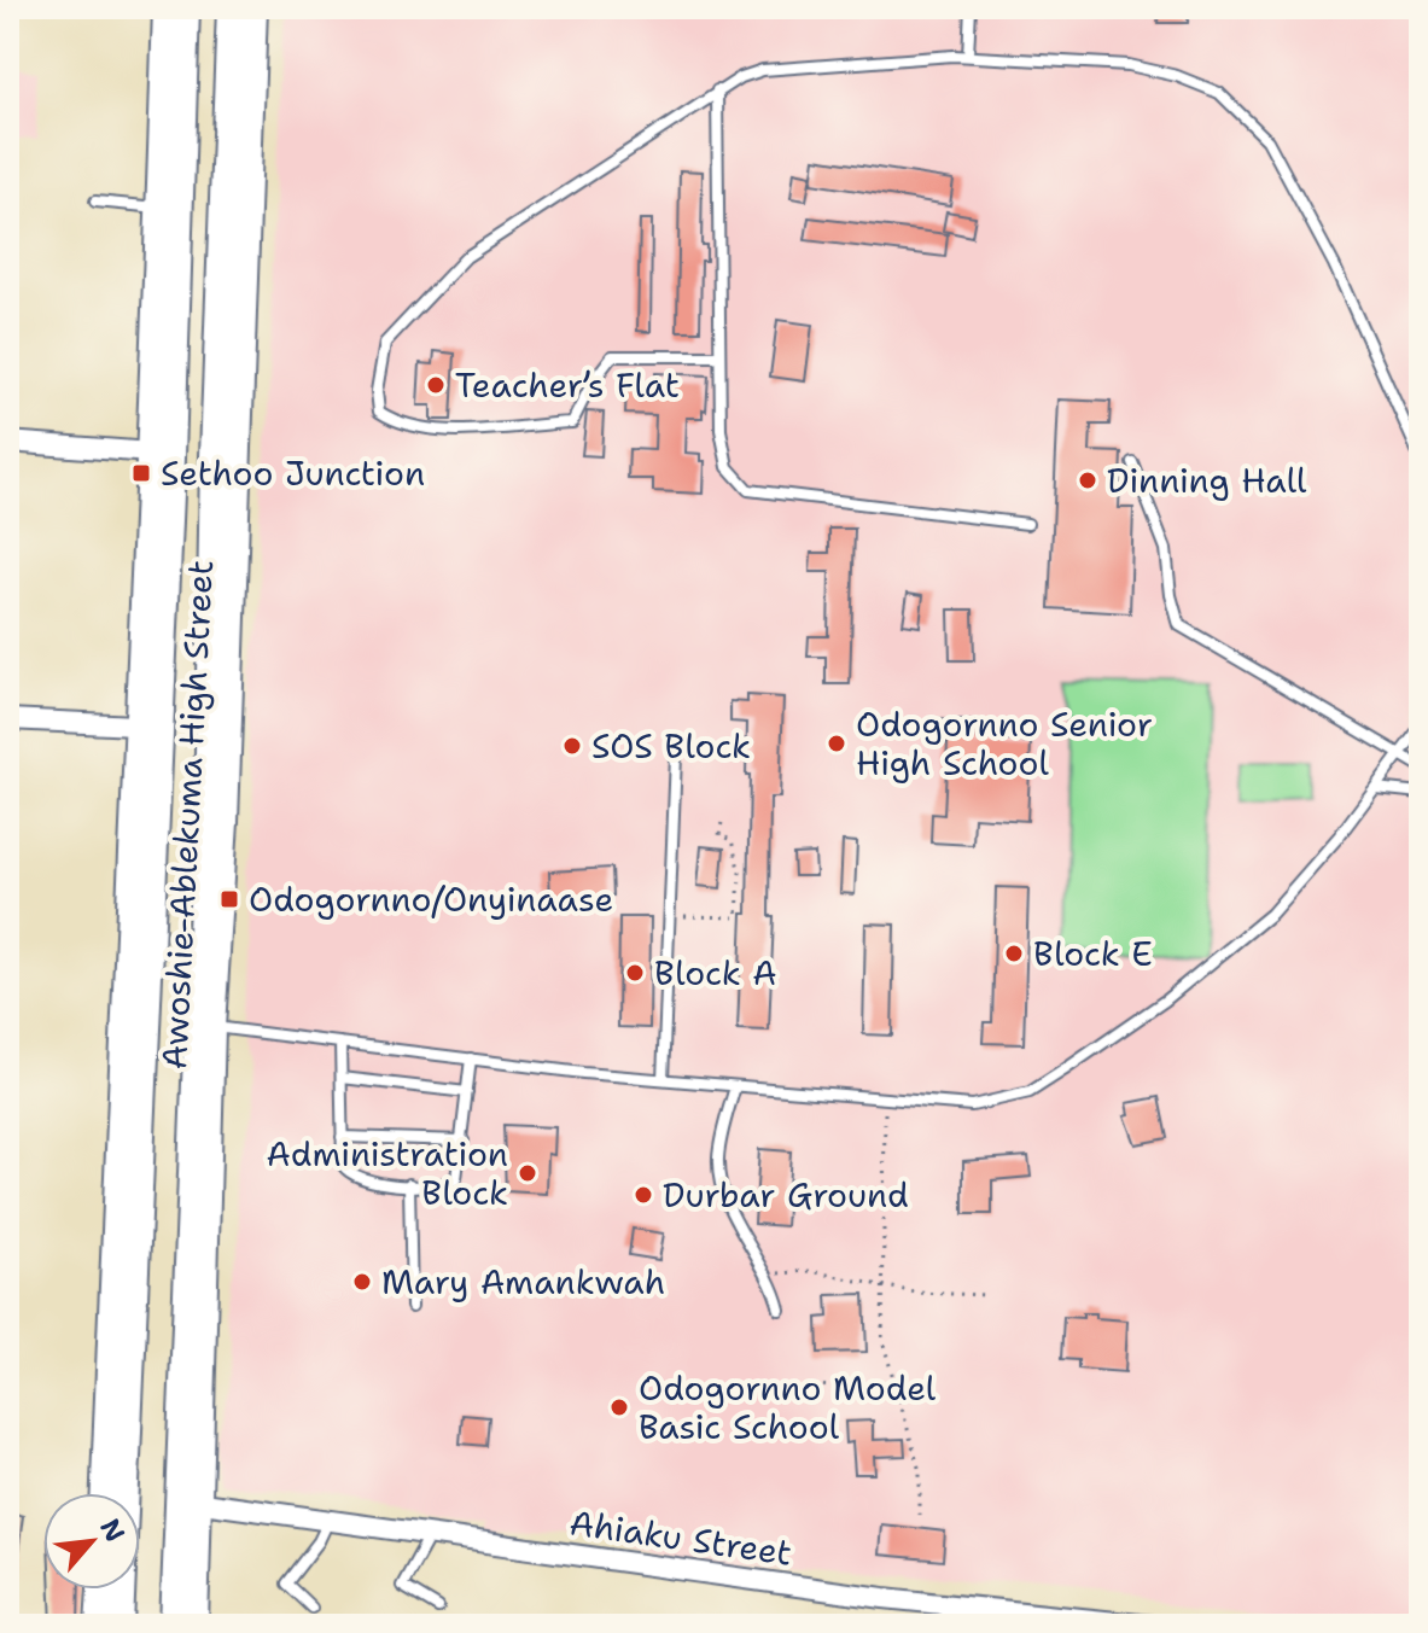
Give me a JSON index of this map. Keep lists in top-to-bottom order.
{
  "streets": {
    "main road": ["Awoshie-Ablekuma High Street"],
    "street": ["Ahiaku Street"]
  },
  "crossings": [
    ["Awoshie-Ablekuma High Street", "Ahiaku Street"]
  ],
  "places": {
    "other": [
      "Teacher’s Flat",
      "Dinning Hall",
      "Odogornno Senior High School",
      "SOS Block",
      "Block E",
      "Block A",
      "Administration Block",
      "Durbar Ground",
      "Mary Amankwah",
      "Odogornno Model Basic School"
    ],
    "transit": ["Sethoo Junction", "Odogornno/Onyinaase"]
  },
  "north": "top right"
}
